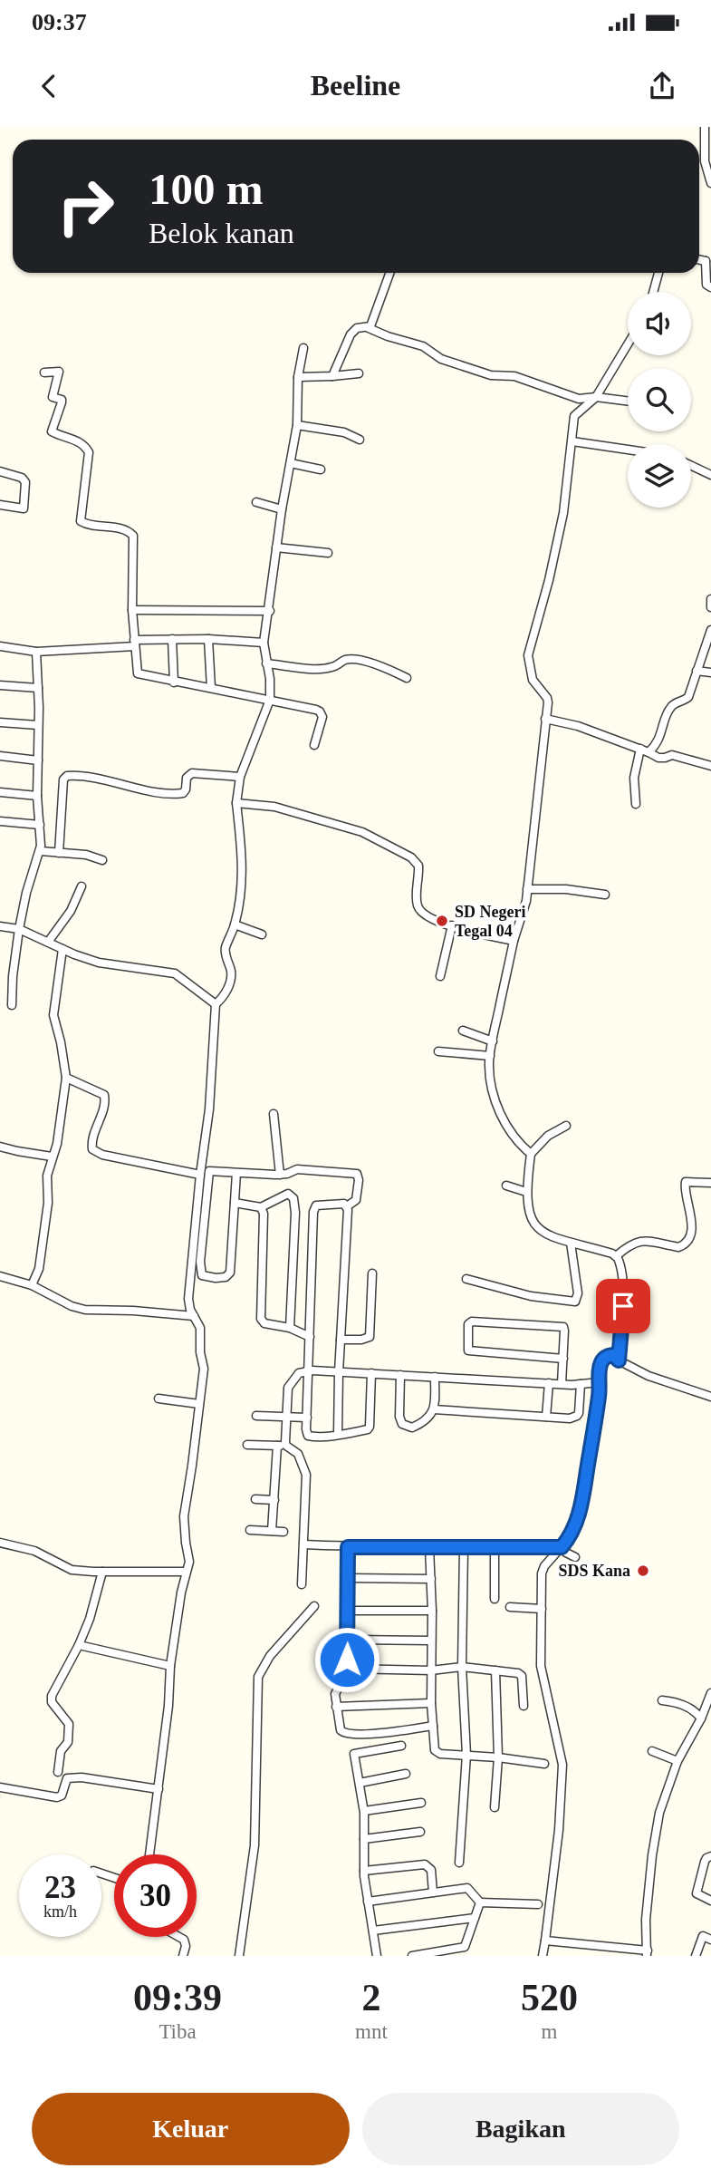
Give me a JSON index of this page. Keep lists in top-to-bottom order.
{
  "places": ["SD Negeri Tegal 04", "SDS Kana"],
  "page": {
    "status": "09:37",
    "header": "Beeline",
    "turn": ["100 m", "Belok kanan"],
    "speed": "23 km/h",
    "limit": "30",
    "eta": [
      "09:39",
      "Tiba",
      "2",
      "mnt",
      "520",
      "m"
    ],
    "buttons": ["Keluar", "Bagikan"]
  }
}
